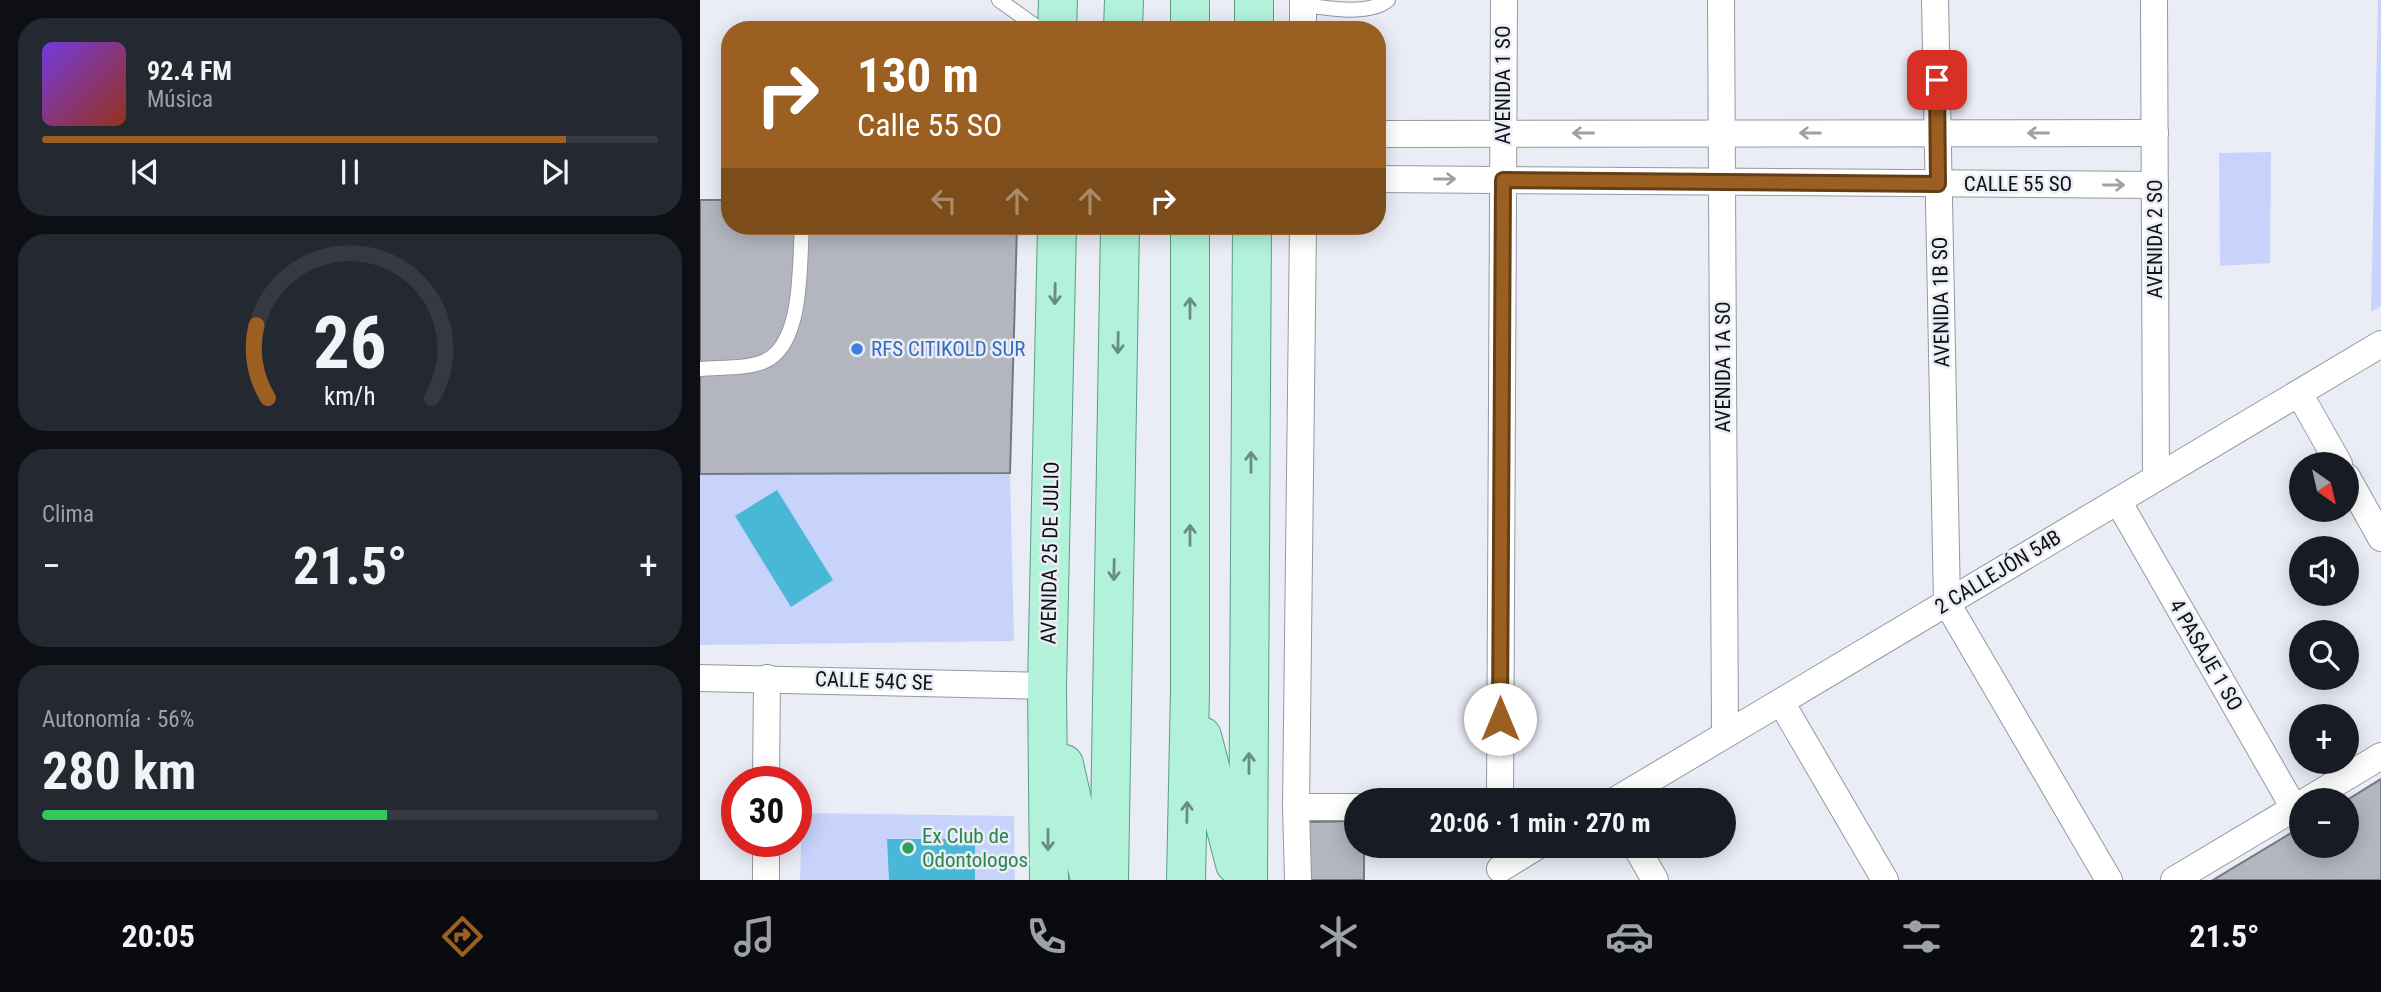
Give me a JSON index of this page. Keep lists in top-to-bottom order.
{
  "streets": {
    "main road": ["AVENIDA 25 DE JULIO"],
    "street": [
      "AVENIDA 1 SO",
      "CALLE 55 SO",
      "AVENIDA 2 SO",
      "AVENIDA 1B SO",
      "AVENIDA 1A SO",
      "2 CALLEJÓN 54B",
      "4 PASAJE 1 SO",
      "CALLE 54C SE"
    ]
  },
  "crossings": [
    ["AVENIDA 1 SO", "CALLE 55 SO"],
    ["CALLE 55 SO", "AVENIDA 2 SO"],
    ["CALLE 55 SO", "AVENIDA 1B SO"],
    ["CALLE 55 SO", "AVENIDA 1A SO"],
    ["AVENIDA 2 SO", "2 CALLEJÓN 54B"],
    ["AVENIDA 1B SO", "2 CALLEJÓN 54B"],
    ["AVENIDA 1A SO", "2 CALLEJÓN 54B"],
    ["AVENIDA 25 DE JULIO", "CALLE 54C SE"],
    ["2 CALLEJÓN 54B", "4 PASAJE 1 SO"]
  ],
  "places": ["RFS CITIKOLD SUR", "Ex Club de Odontologos"],
  "north": "bottom right",
  "page": {
    "turn": ["130 m", "Calle 55 SO"],
    "song": ["92.4 FM", "Música"],
    "tile": [
      "Clima",
      ["Autonomía · 56%", "280 km"]
    ],
    "map_buttons": ["+", "−"],
    "heat": ["−", "21.5°", "+"],
    "limit": "30",
    "trip": "20:06 · 1 min · 270 m",
    "tabs": ["20:05", "21.5°"],
    "gauge": ["26", "km/h"]
  }
}
